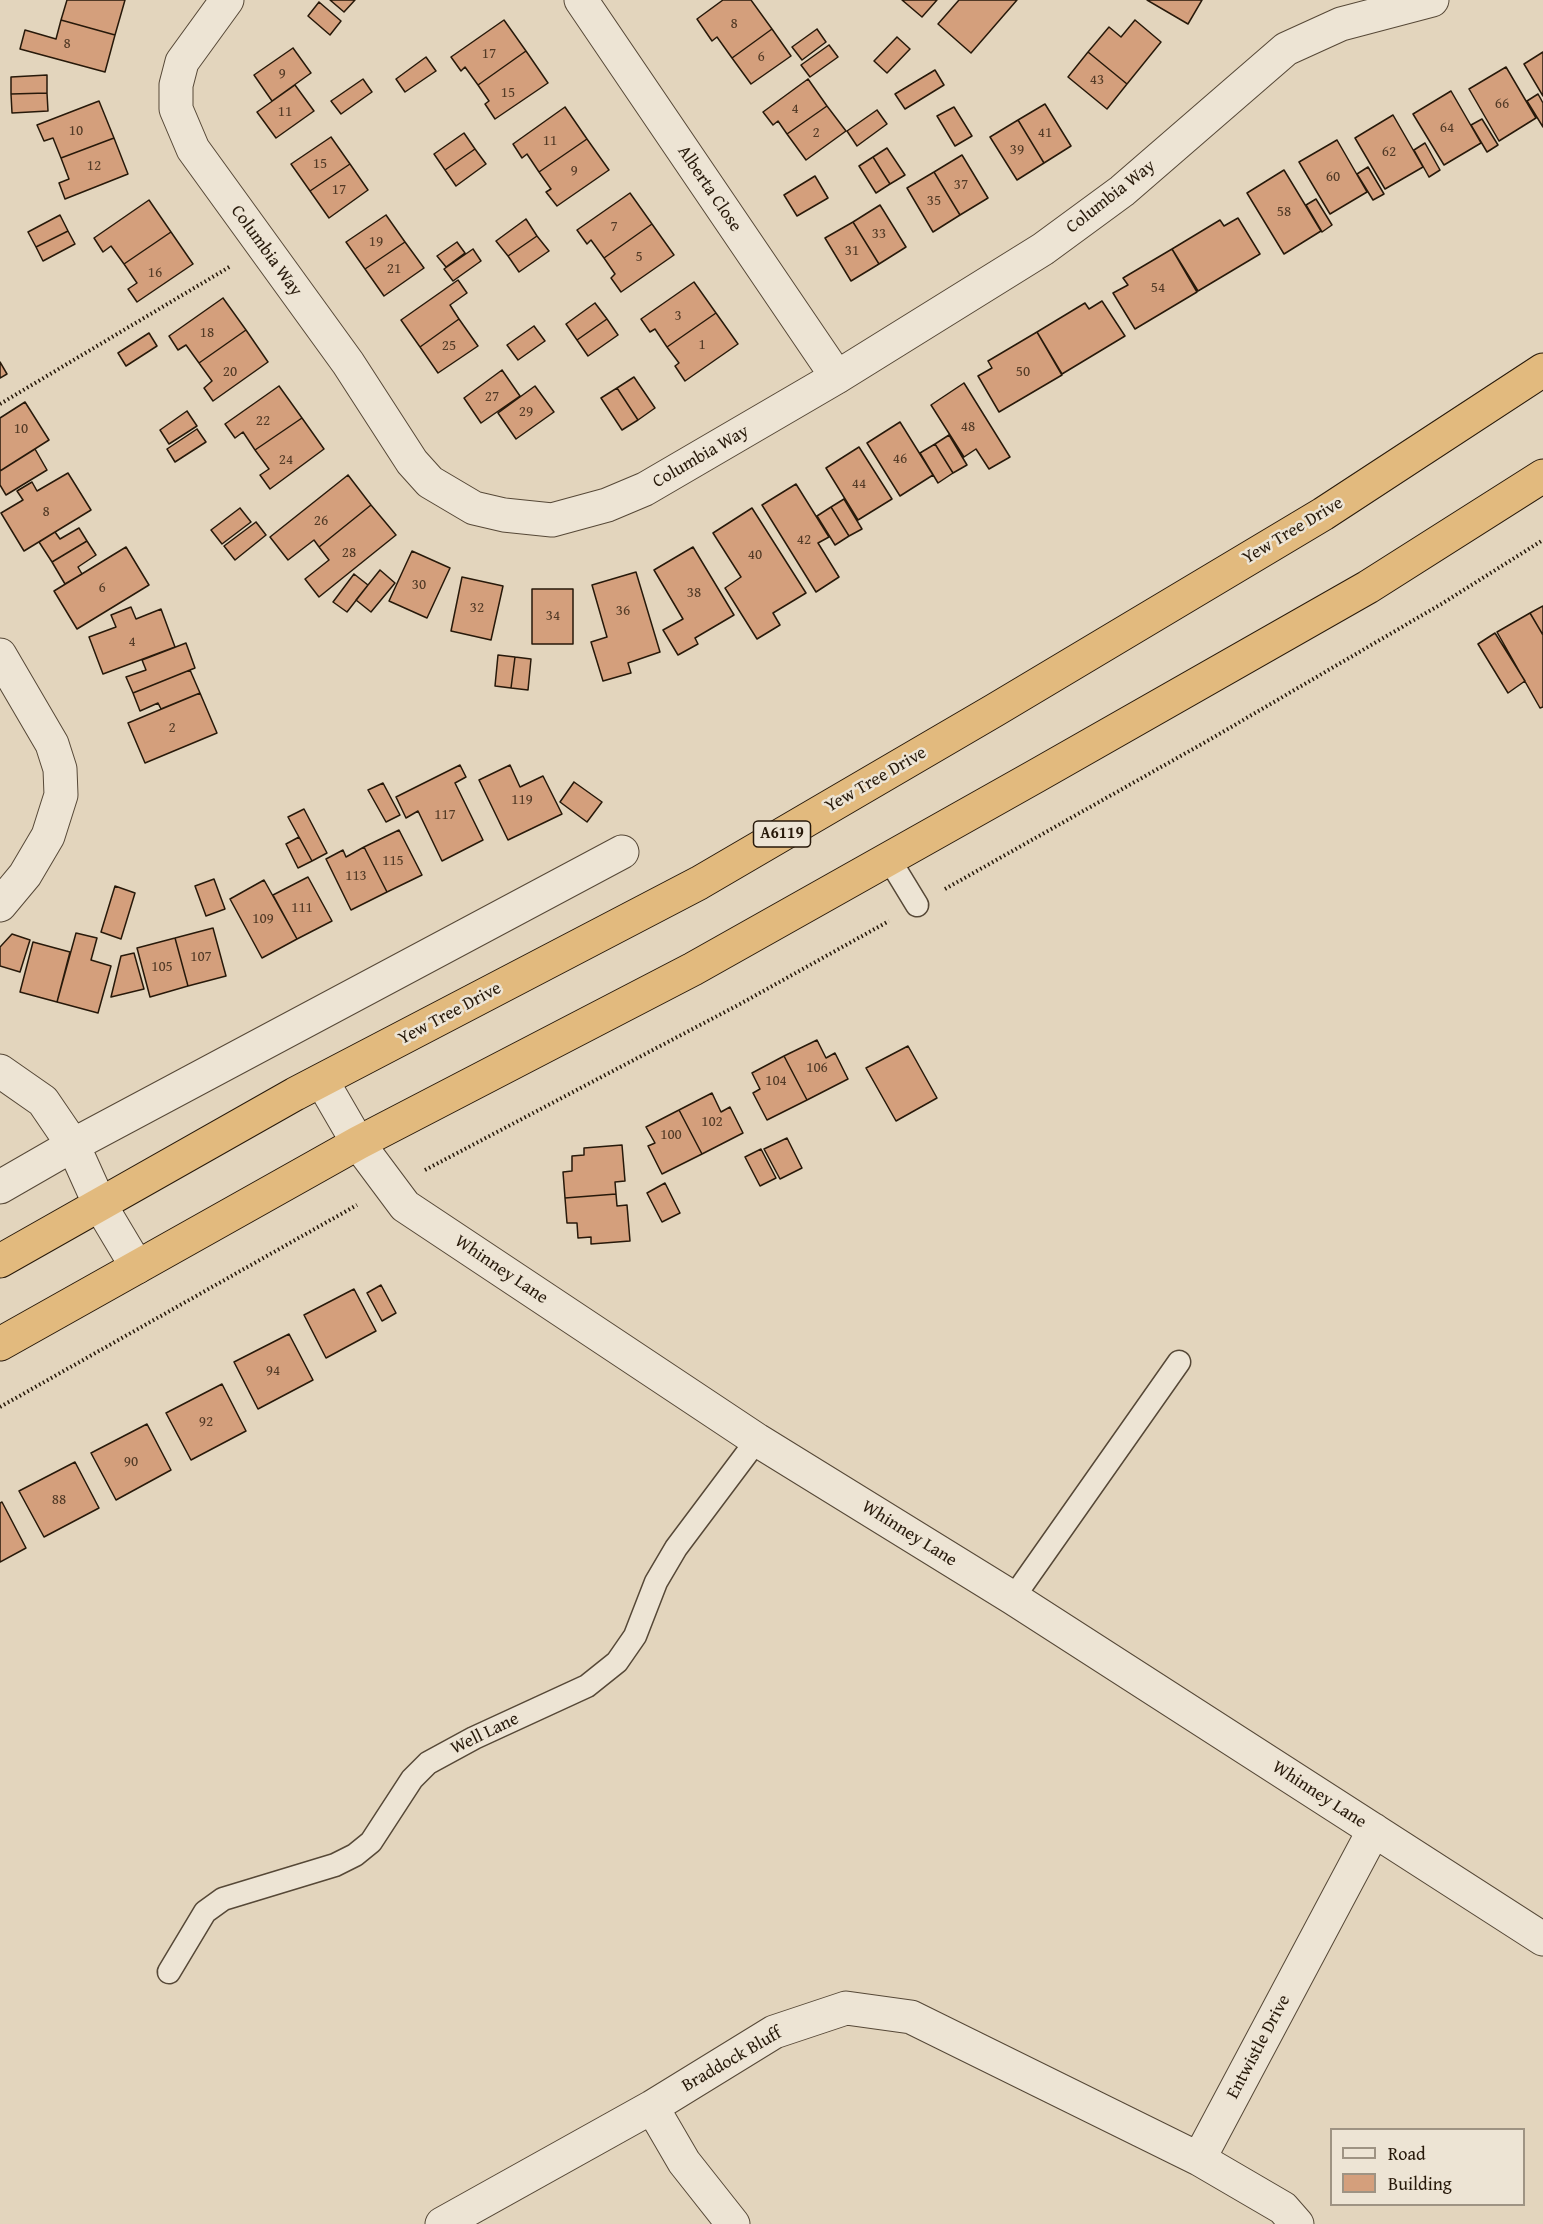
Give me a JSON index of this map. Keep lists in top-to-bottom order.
{
  "streets": {
    "highway": ["Yew Tree Drive", "A6119"],
    "street": [
      "Alberta Close",
      "Columbia Way",
      "Whinney Lane",
      "Entwistle Drive",
      "Braddock Bluff"
    ],
    "lane": ["Well Lane"]
  },
  "crossings": [
    ["Alberta Close", "Columbia Way"],
    ["Yew Tree Drive", "Whinney Lane"],
    ["Whinney Lane", "Well Lane"],
    ["Whinney Lane", "Entwistle Drive"],
    ["Entwistle Drive", "Braddock Bluff"]
  ],
  "house_numbers": [
    "8",
    "8",
    "17",
    "6",
    "9",
    "43",
    "15",
    "66",
    "4",
    "11",
    "64",
    "10",
    "2",
    "41",
    "11",
    "39",
    "62",
    "15",
    "12",
    "9",
    "60",
    "37",
    "17",
    "35",
    "58",
    "7",
    "33",
    "19",
    "31",
    "5",
    "21",
    "16",
    "54",
    "3",
    "18",
    "1",
    "25",
    "20",
    "50",
    "27",
    "29",
    "22",
    "48",
    "10",
    "46",
    "24",
    "44",
    "8",
    "26",
    "42",
    "28",
    "40",
    "30",
    "6",
    "38",
    "32",
    "36",
    "34",
    "4",
    "2",
    "119",
    "117",
    "115",
    "113",
    "111",
    "109",
    "107",
    "105",
    "106",
    "104",
    "102",
    "100",
    "94",
    "92",
    "90",
    "88"
  ],
  "legend": ["Road", "Building"]
}
